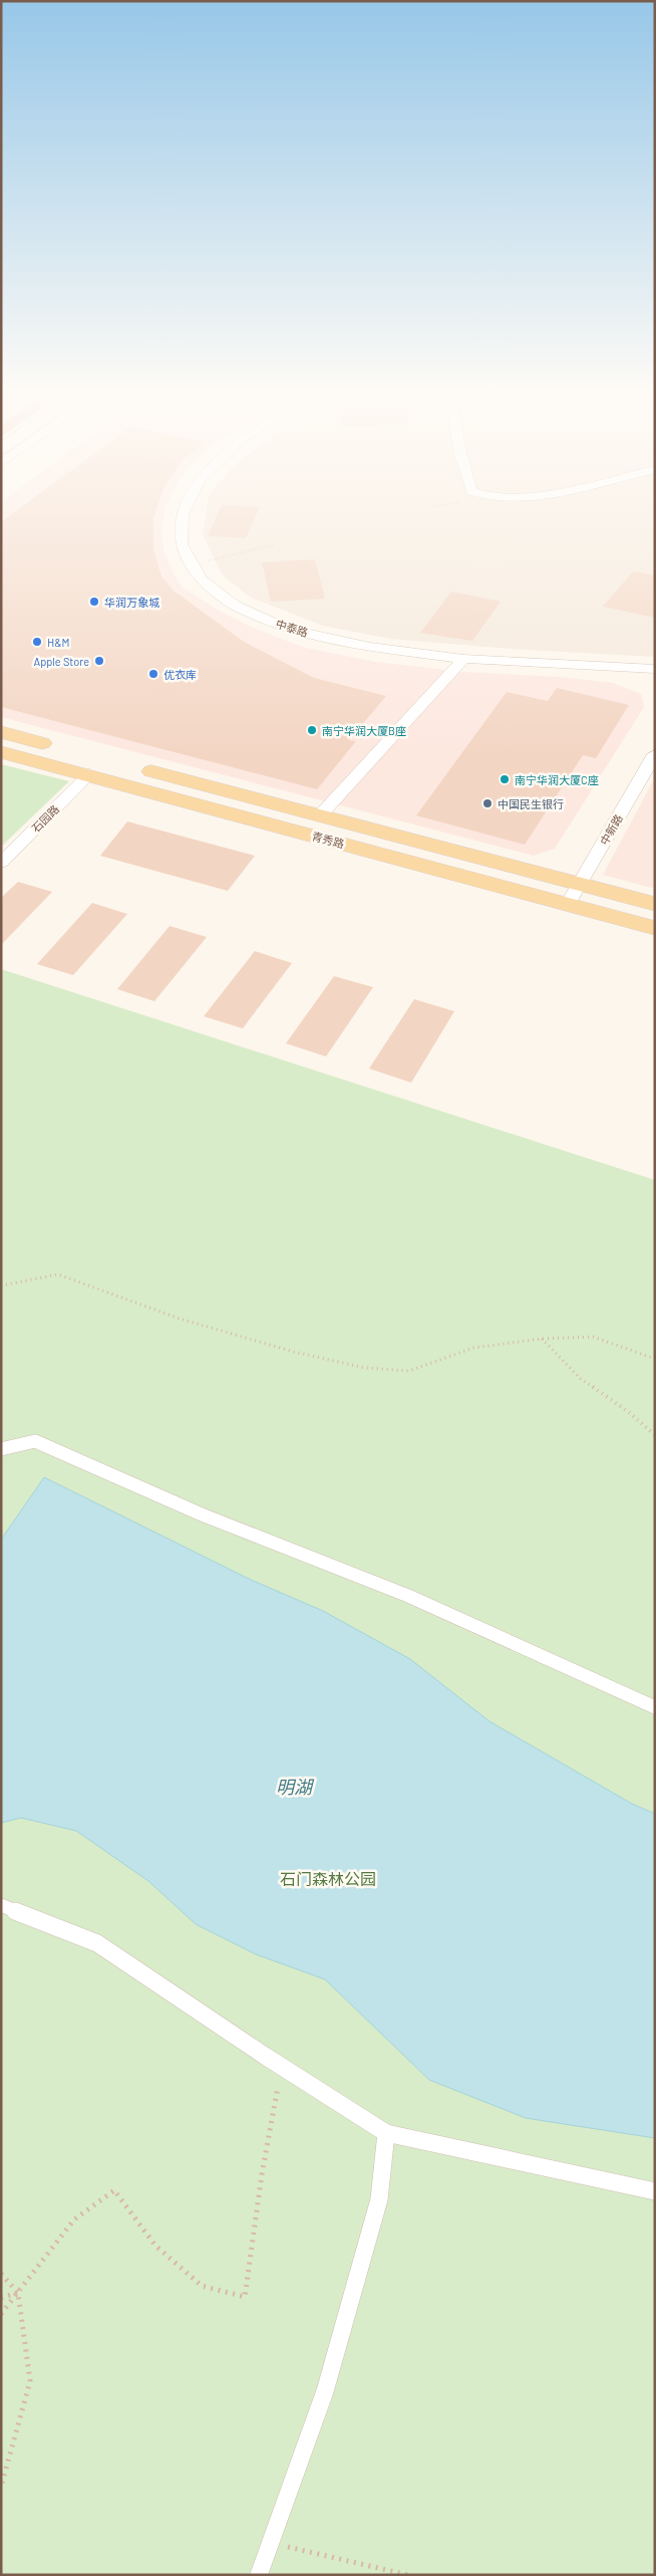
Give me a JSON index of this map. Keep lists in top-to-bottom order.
{
  "streets": {
    "main road": ["青秀路"],
    "street": ["中泰路", "石园路", "中新路"]
  },
  "crossings": [
    ["石园路", "青秀路"],
    ["中新路", "青秀路"]
  ],
  "water": ["明湖"],
  "parks": ["石门森林公园"],
  "places": [
    "华润万象城",
    "H&M",
    "Apple Store",
    "优衣库",
    "南宁华润大厦B座",
    "南宁华润大厦C座",
    "中国民生银行"
  ]
}
